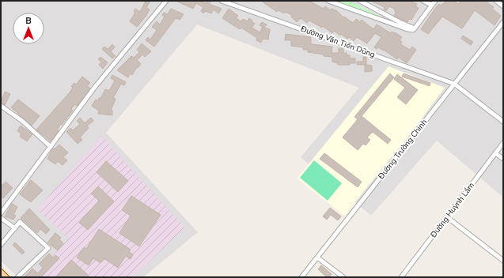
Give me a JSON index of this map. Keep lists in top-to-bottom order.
{
  "streets": {
    "street": ["Đường Văn Tiến Dũng", "Đường Trường Chinh", "Đường Huỳnh Lắm"]
  },
  "crossings": [
    ["Đường Văn Tiến Dũng", "Đường Trường Chinh"]
  ],
  "north": "top"
}
